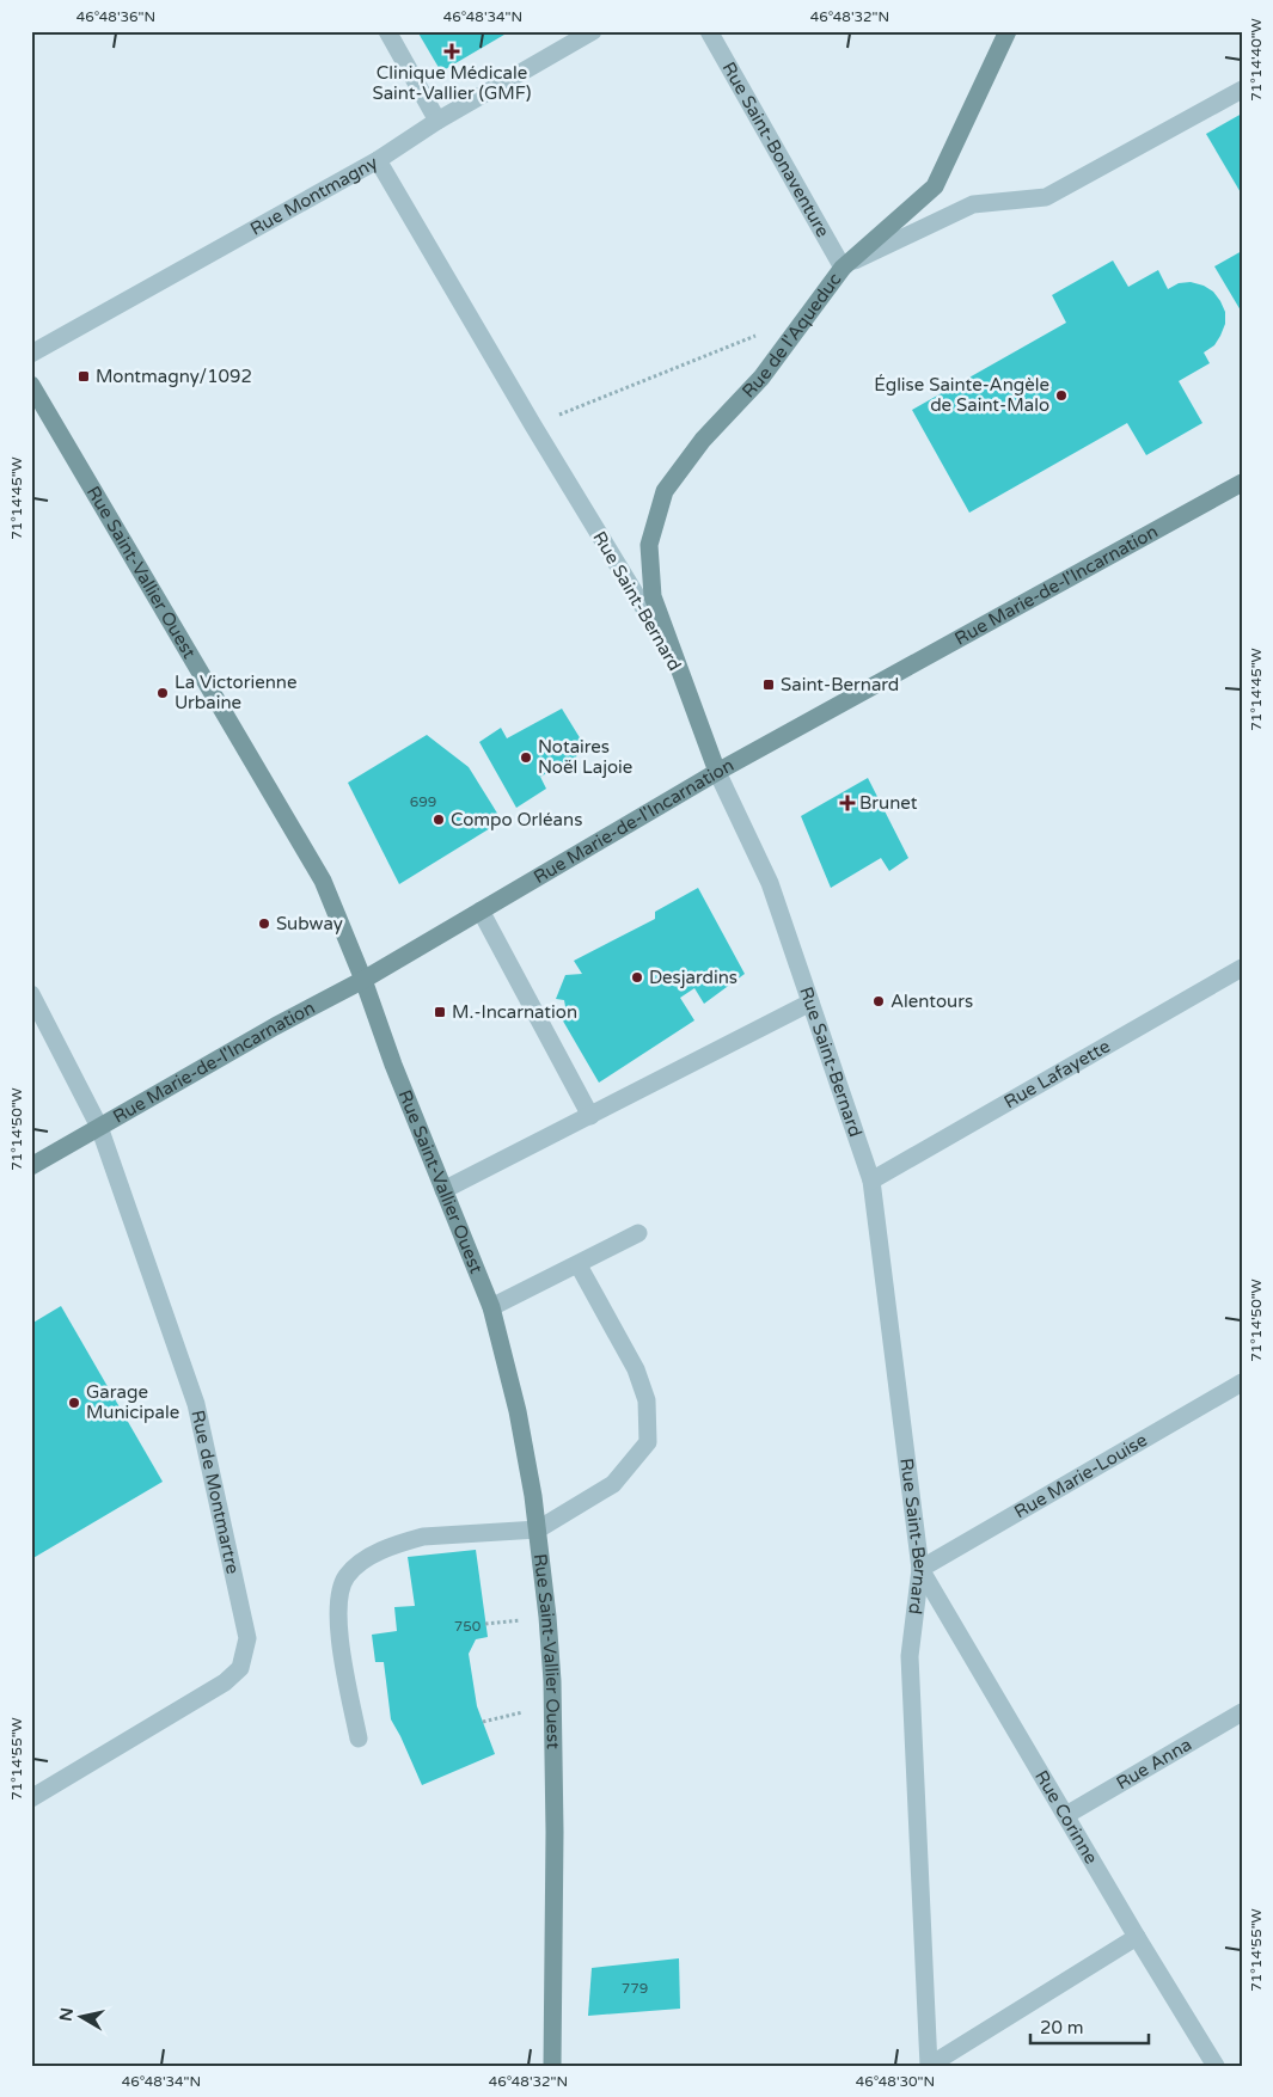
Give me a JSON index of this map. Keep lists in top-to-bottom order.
{
  "streets": {
    "street": [
      "Rue Saint-Bonaventure",
      "Rue Montmagny",
      "Rue de l'Aqueduc",
      "Rue Saint-Vallier Ouest",
      "Rue Marie-de-l'Incarnation",
      "Rue Saint-Bernard",
      "Rue Lafayette",
      "Rue Marie-Louise",
      "Rue de Montmartre",
      "Rue Anna",
      "Rue Corinne"
    ]
  },
  "crossings": [
    ["Rue Saint-Bonaventure", "Rue de l'Aqueduc"],
    ["Rue Montmagny", "Rue Saint-Bernard"],
    ["Rue de l'Aqueduc", "Rue Saint-Bernard"],
    ["Rue Saint-Vallier Ouest", "Rue Marie-de-l'Incarnation"],
    ["Rue Marie-de-l'Incarnation", "Rue Saint-Bernard"],
    ["Rue Marie-de-l'Incarnation", "Rue de Montmartre"],
    ["Rue Saint-Bernard", "Rue Lafayette"],
    ["Rue Saint-Bernard", "Rue Marie-Louise"],
    ["Rue Saint-Bernard", "Rue Corinne"],
    ["Rue Marie-Louise", "Rue Corinne"],
    ["Rue Anna", "Rue Corinne"]
  ],
  "places": {
    "health": ["Clinique Médicale Saint-Vallier (GMF)", "Brunet"],
    "transit": ["Montmagny/1092", "Saint-Bernard", "M.-Incarnation"],
    "other": [
      "Église Sainte-Angèle de Saint-Malo",
      "La Victorienne Urbaine",
      "Notaires Noël Lajoie",
      "Compo Orléans",
      "Subway",
      "Desjardins",
      "Alentours",
      "Garage Municipale"
    ]
  },
  "house_numbers": ["699", "750", "779"],
  "scale_bar": "20 m",
  "north": "left",
  "coordinates": [
    "46°48'36\"N",
    "46°48'34\"N",
    "46°48'32\"N",
    "71°14'40\"W",
    "71°14'45\"W",
    "71°14'50\"W",
    "71°14'55\"W",
    "46°48'30\"N"
  ]
}
